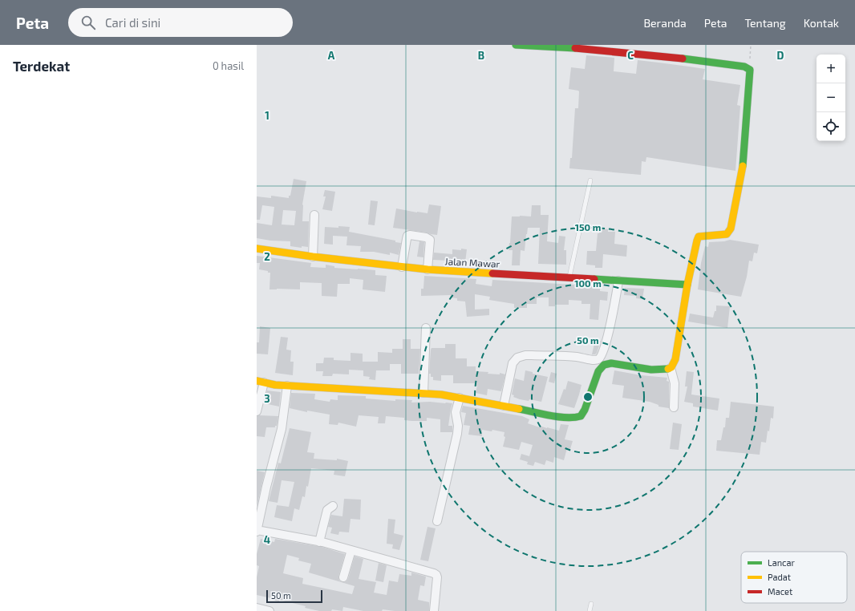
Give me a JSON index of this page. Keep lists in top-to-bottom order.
{
  "streets": {
    "street": ["Jalan Mawar"]
  },
  "legend": ["Lancar", "Padat", "Macet"],
  "scale_bar": "50 m",
  "page": {
    "header": "Peta",
    "search": "Cari di sini",
    "nav": [
      "Beranda",
      "Peta",
      "Tentang",
      "Kontak"
    ],
    "heading": ["Terdekat", "0 hasil"],
    "map_buttons": ["+", "−"],
    "scale": "50 m"
  },
  "grid": {
    "columns": [
      "A",
      "B",
      "C",
      "D"
    ],
    "rows": [
      "1",
      "2",
      "3",
      "4"
    ]
  },
  "rings": ["150 m", "100 m", "50 m"]
}
